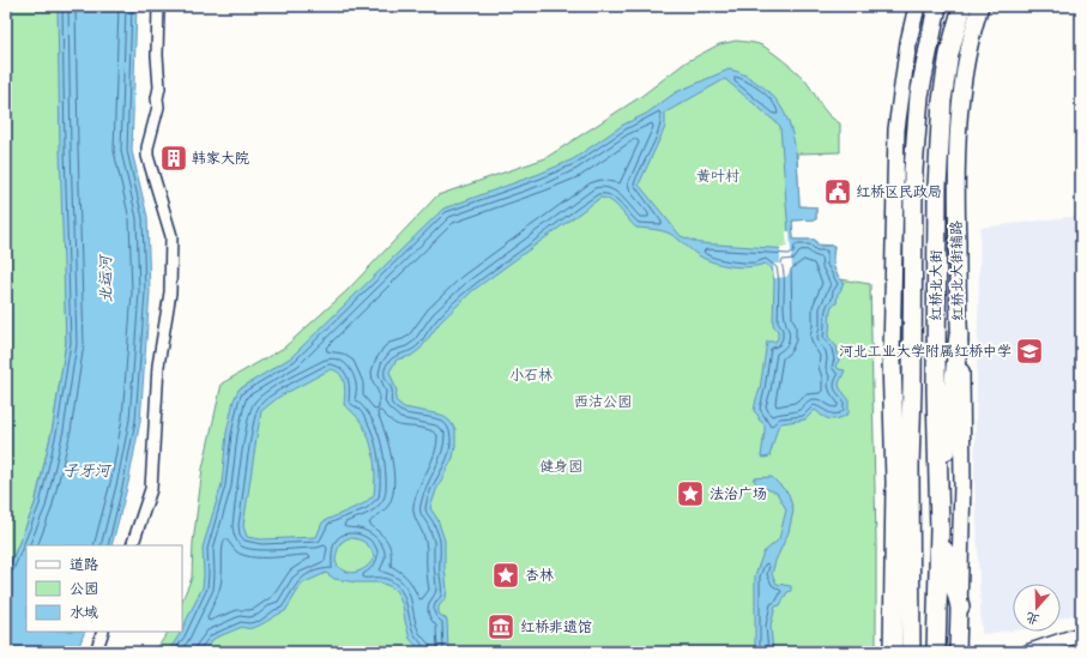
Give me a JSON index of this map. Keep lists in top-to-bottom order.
{
  "streets": {
    "main road": ["红桥北大街辅路", "红桥北大街"]
  },
  "water": ["北运河", "子牙河"],
  "parks": [
    "黄叶村",
    "小石林",
    "西沽公园",
    "健身园"
  ],
  "places": {
    "building": ["韩家大院"],
    "public building": ["红桥区民政局"],
    "school or university": ["河北工业大学附属红桥中学"],
    "place": ["法治广场", "杏林"],
    "museum": ["红桥非遗馆"]
  },
  "legend": ["道路", "公园", "水域"],
  "north": "bottom"
}
